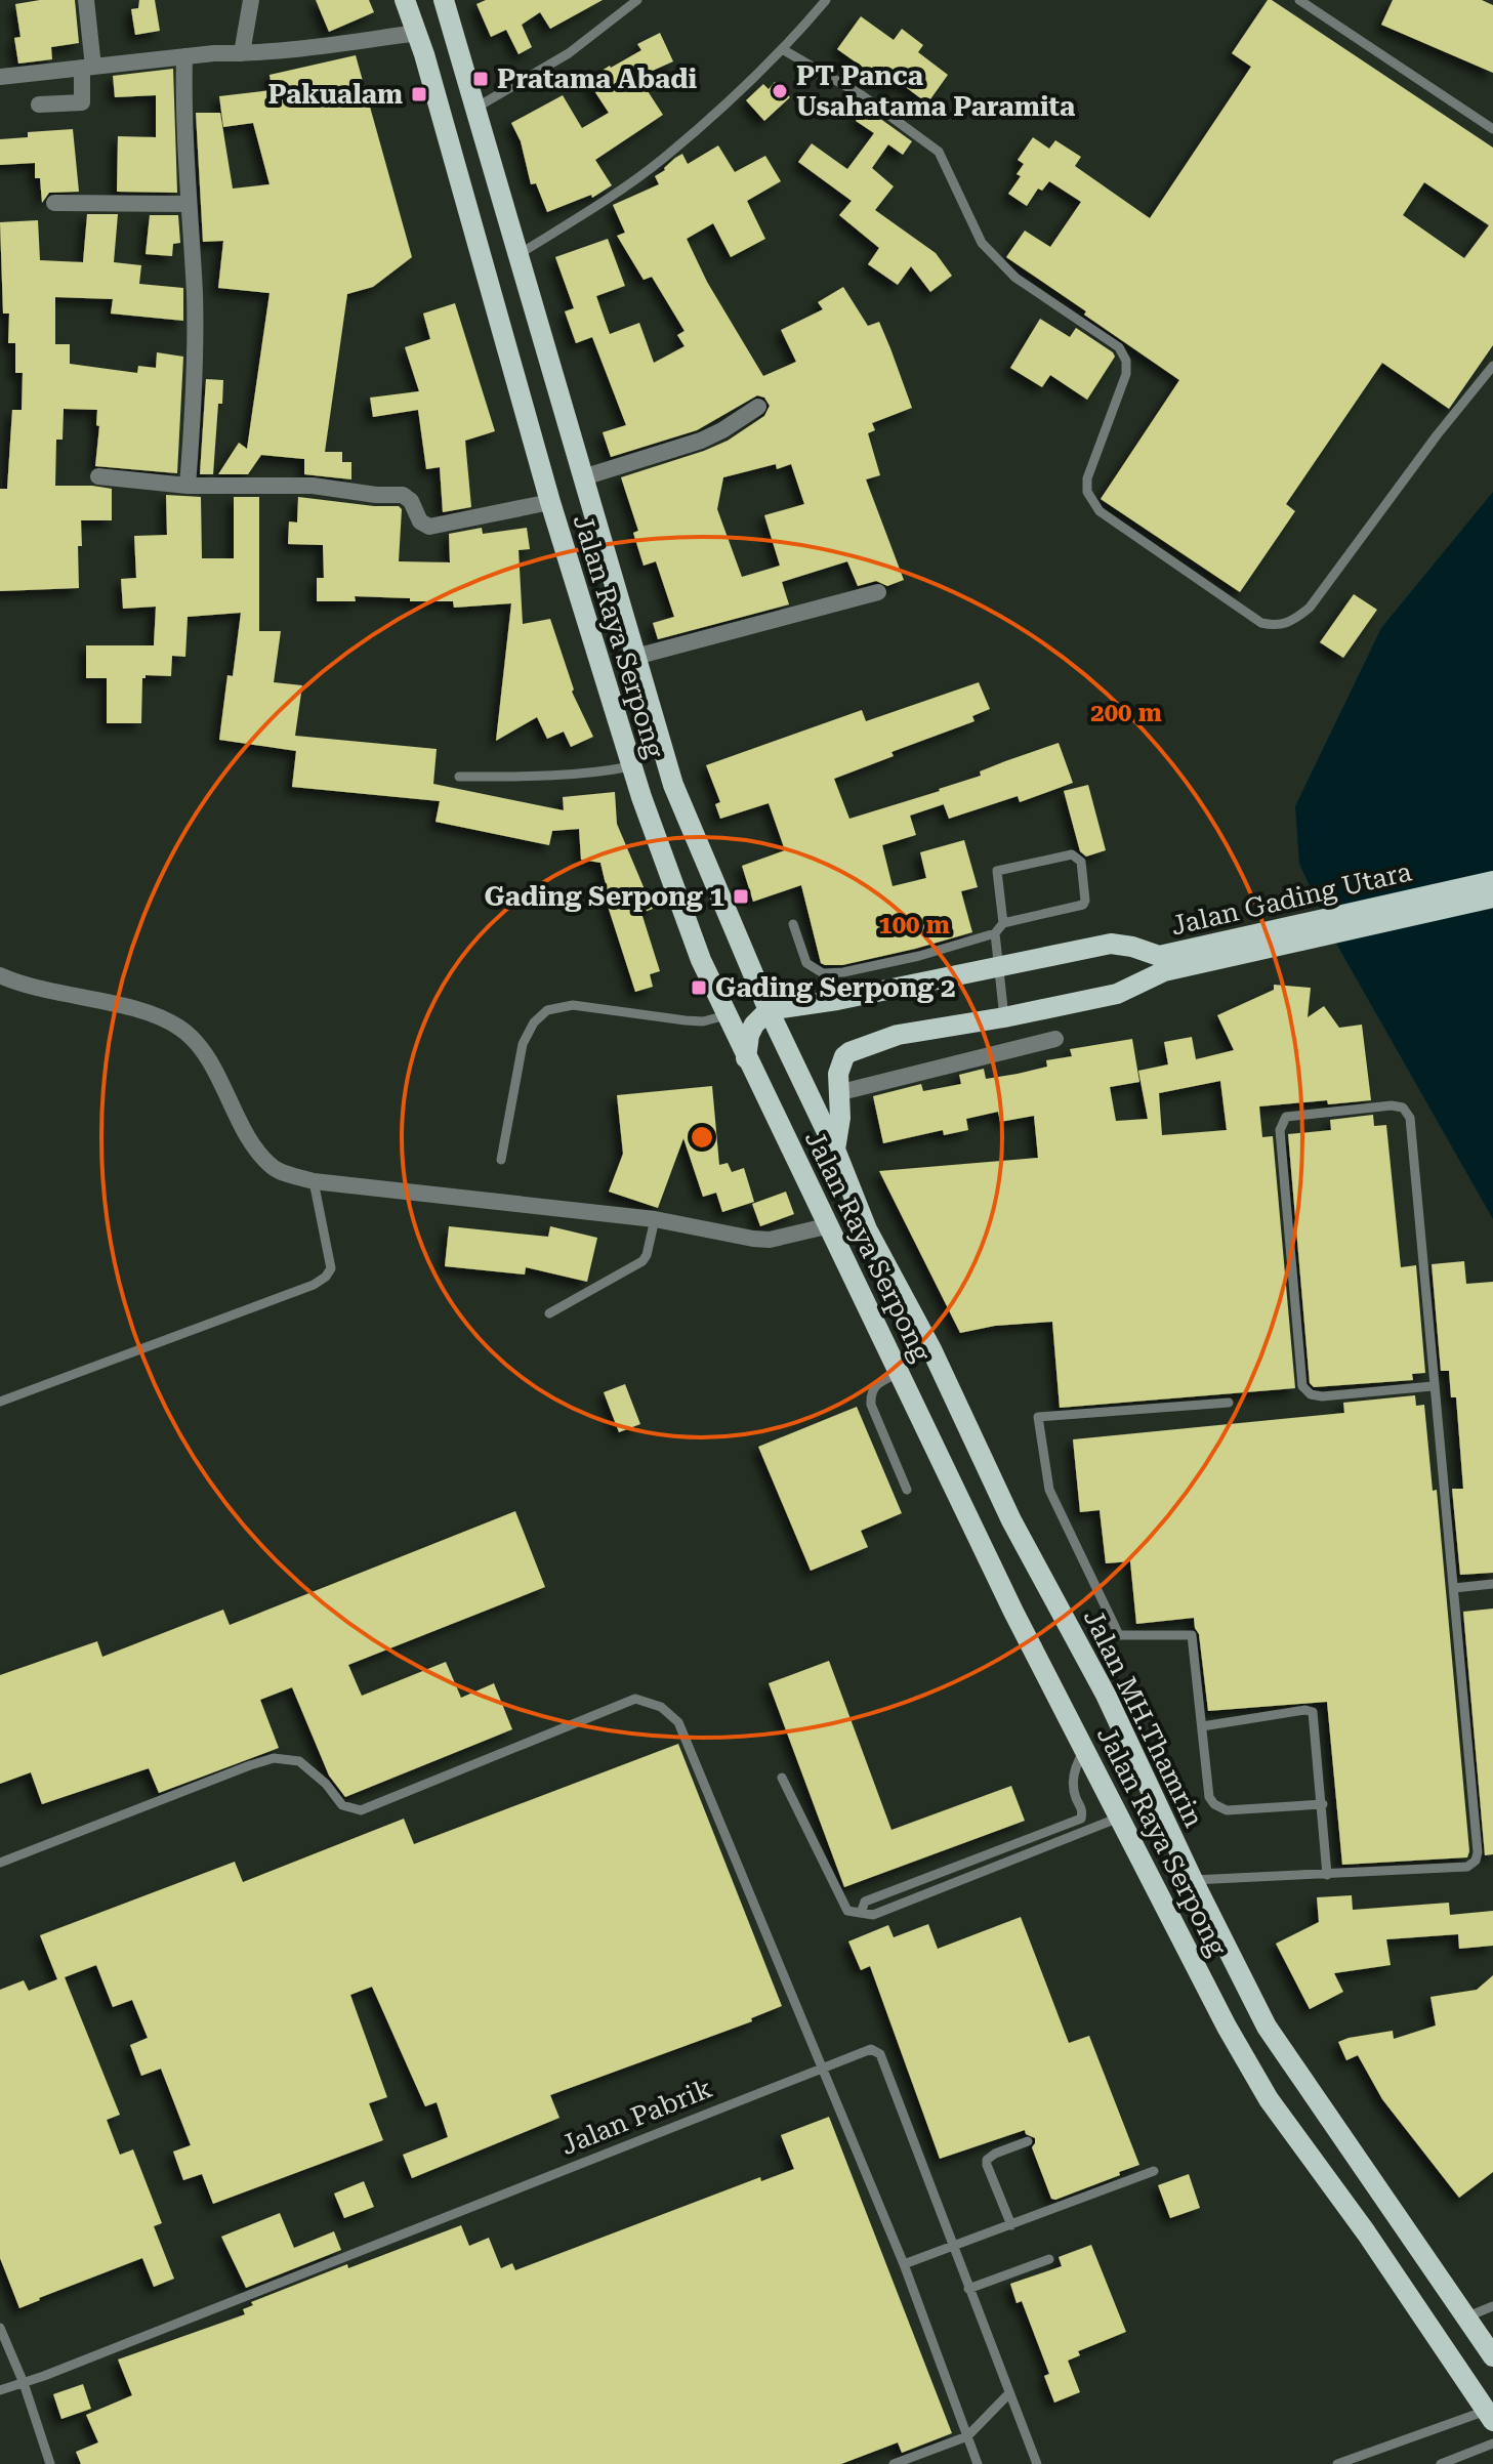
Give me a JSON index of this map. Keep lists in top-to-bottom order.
{
  "streets": {
    "main road": ["Jalan Raya Serpong", "Jalan Gading Utara", "Jalan MH.Thamrin"],
    "lane": ["Jalan Pabrik"]
  },
  "crossings": [
    ["Jalan Raya Serpong", "Jalan Gading Utara"],
    ["Jalan Raya Serpong", "Jalan MH.Thamrin"],
    ["Jalan Gading Utara", "Jalan MH.Thamrin"]
  ],
  "places": {
    "transit": [
      "Pratama Abadi",
      "Pakualam",
      "Gading Serpong 1",
      "Gading Serpong 2"
    ],
    "other": ["PT Panca Usahatama Paramita"]
  },
  "rings": ["200 m", "100 m"]
}
